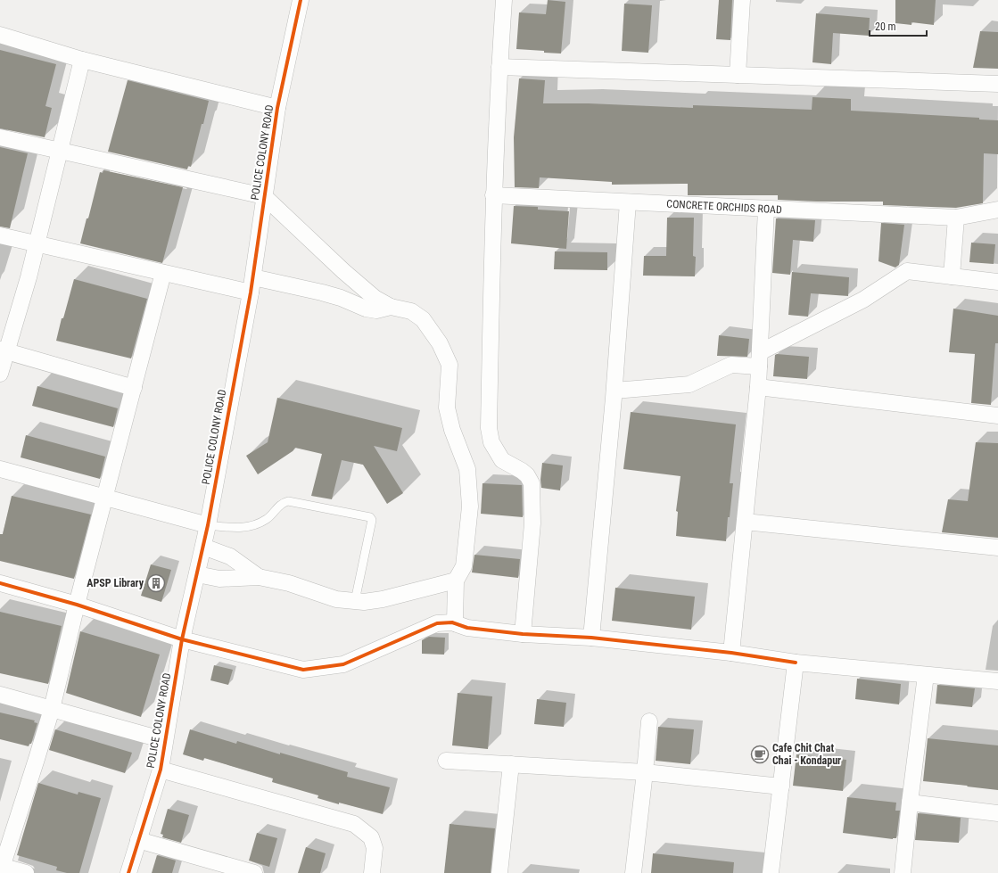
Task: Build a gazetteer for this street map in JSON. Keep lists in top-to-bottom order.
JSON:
{
  "streets": {
    "street": ["POLICE COLONY ROAD", "CONCRETE ORCHIDS ROAD"]
  },
  "places": {
    "building": ["APSP Library"],
    "cafe": ["Cafe Chit Chat Chai - Kondapur"]
  },
  "scale_bar": "20 m"
}
